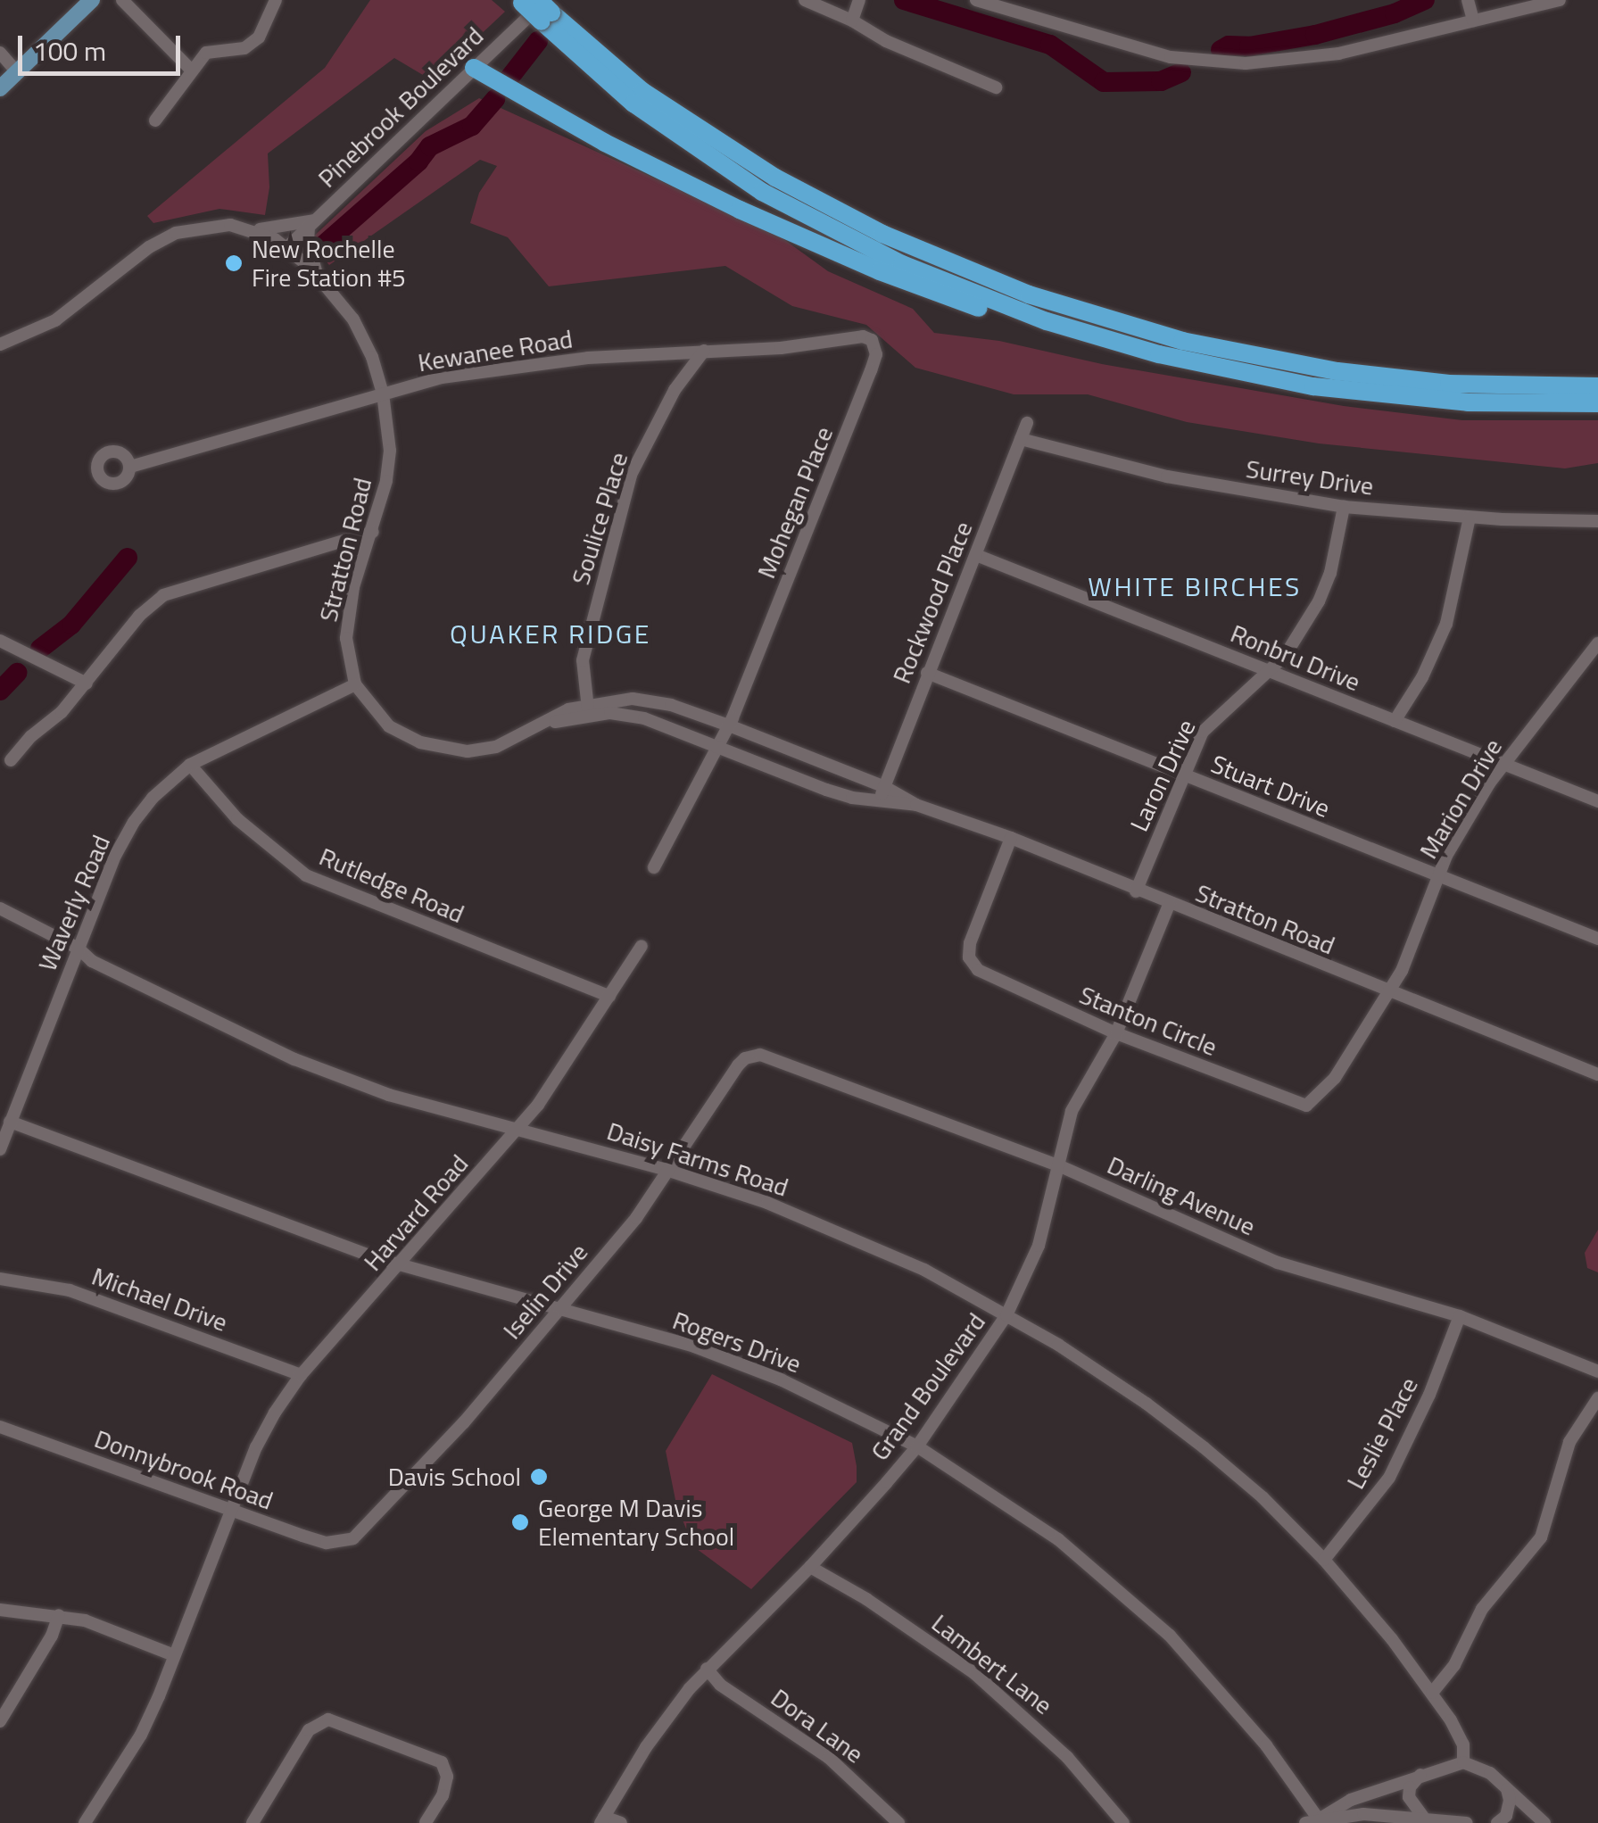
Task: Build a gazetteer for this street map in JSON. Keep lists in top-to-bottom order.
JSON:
{
  "streets": {
    "street": [
      "Pinebrook Boulevard",
      "Kewanee Road",
      "Surrey Drive",
      "Mohegan Place",
      "Soulice Place",
      "Stratton Road",
      "Rockwood Place",
      "Ronbru Drive",
      "Laron Drive",
      "Stuart Drive",
      "Marion Drive",
      "Rutledge Road",
      "Waverly Road",
      "Stanton Circle",
      "Daisy Farms Road",
      "Darling Avenue",
      "Harvard Road",
      "Iselin Drive",
      "Michael Drive",
      "Rogers Drive",
      "Grand Boulevard",
      "Leslie Place",
      "Donnybrook Road",
      "Lambert Lane",
      "Dora Lane"
    ]
  },
  "crossings": [
    ["Pinebrook Boulevard", "Stratton Road"],
    ["Kewanee Road", "Mohegan Place"],
    ["Kewanee Road", "Soulice Place"],
    ["Kewanee Road", "Stratton Road"],
    ["Surrey Drive", "Rockwood Place"],
    ["Surrey Drive", "Laron Drive"],
    ["Mohegan Place", "Stratton Road"],
    ["Soulice Place", "Stratton Road"],
    ["Stratton Road", "Rockwood Place"],
    ["Stratton Road", "Laron Drive"],
    ["Stratton Road", "Marion Drive"],
    ["Stratton Road", "Waverly Road"],
    ["Stratton Road", "Stanton Circle"],
    ["Stratton Road", "Grand Boulevard"],
    ["Rockwood Place", "Ronbru Drive"],
    ["Rockwood Place", "Stuart Drive"],
    ["Ronbru Drive", "Laron Drive"],
    ["Ronbru Drive", "Marion Drive"],
    ["Laron Drive", "Stuart Drive"],
    ["Stuart Drive", "Marion Drive"],
    ["Marion Drive", "Stanton Circle"],
    ["Rutledge Road", "Waverly Road"],
    ["Rutledge Road", "Harvard Road"],
    ["Waverly Road", "Daisy Farms Road"],
    ["Waverly Road", "Rogers Drive"],
    ["Stanton Circle", "Grand Boulevard"],
    ["Daisy Farms Road", "Harvard Road"],
    ["Daisy Farms Road", "Iselin Drive"],
    ["Daisy Farms Road", "Grand Boulevard"],
    ["Daisy Farms Road", "Leslie Place"],
    ["Darling Avenue", "Iselin Drive"],
    ["Darling Avenue", "Grand Boulevard"],
    ["Darling Avenue", "Leslie Place"],
    ["Harvard Road", "Michael Drive"],
    ["Harvard Road", "Rogers Drive"],
    ["Harvard Road", "Donnybrook Road"],
    ["Iselin Drive", "Rogers Drive"],
    ["Iselin Drive", "Donnybrook Road"],
    ["Rogers Drive", "Grand Boulevard"],
    ["Grand Boulevard", "Lambert Lane"],
    ["Grand Boulevard", "Dora Lane"]
  ],
  "districts": ["WHITE BIRCHES", "QUAKER RIDGE"],
  "places": ["New Rochelle Fire Station #5", "Davis School", "George M Davis Elementary School"],
  "scale_bar": "100 m"
}
